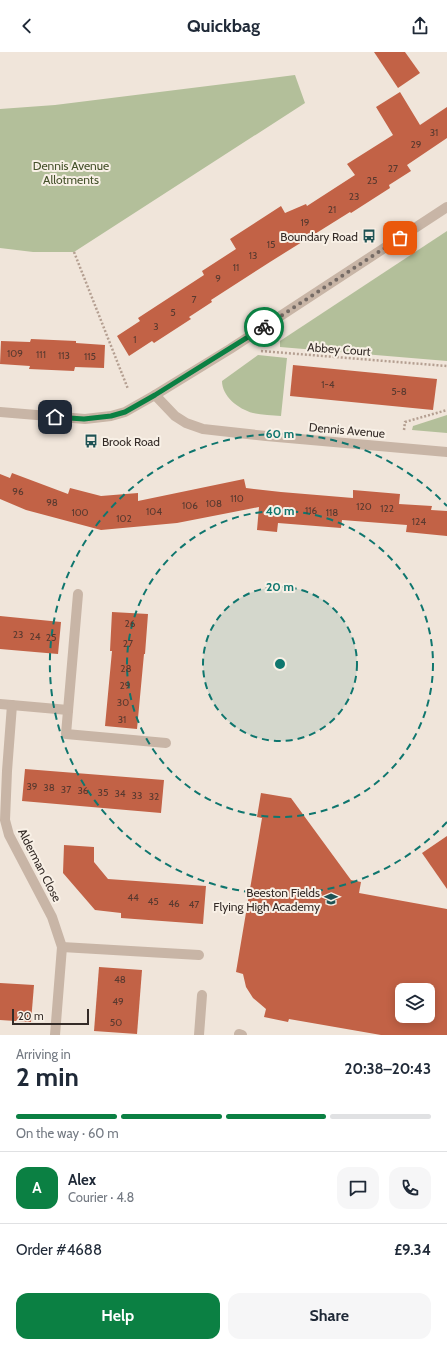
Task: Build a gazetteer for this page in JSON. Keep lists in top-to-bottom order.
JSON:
{
  "streets": {
    "street": ["Dennis Avenue", "Alderman Close"],
    "path": ["Abbey Court"]
  },
  "parks": ["Dennis Avenue Allotments"],
  "places": {
    "bus stop": ["Boundary Road", "Brook Road"],
    "school or university": ["Beeston Fields Flying High Academy"]
  },
  "house_numbers": [
    "31",
    "29",
    "27",
    "25",
    "23",
    "21",
    "19",
    "15",
    "13",
    "11",
    "9",
    "7",
    "5",
    "3",
    "1",
    "109",
    "111",
    "113",
    "115",
    "1-4",
    "5-8",
    "96",
    "110",
    "98",
    "108",
    "106",
    "120",
    "122",
    "116",
    "104",
    "100",
    "118",
    "102",
    "124",
    "26",
    "23",
    "24",
    "25",
    "27",
    "28",
    "29",
    "30",
    "31",
    "39",
    "38",
    "37",
    "36",
    "35",
    "34",
    "33",
    "32",
    "44",
    "45",
    "46",
    "47",
    "48",
    "49",
    "50"
  ],
  "scale_bar": "20 m",
  "page": {
    "header": "Quickbag",
    "scale": "20 m",
    "heading": ["2 min", "Arriving in", "20:38–20:43"],
    "panel": [
      "Alex",
      "Courier · 4.8",
      "Order #4688",
      "£9.34"
    ],
    "bar": "On the way · 60 m",
    "round": "A",
    "buttons": ["Help", "Share"]
  },
  "rings": ["60 m", "40 m", "20 m"]
}
